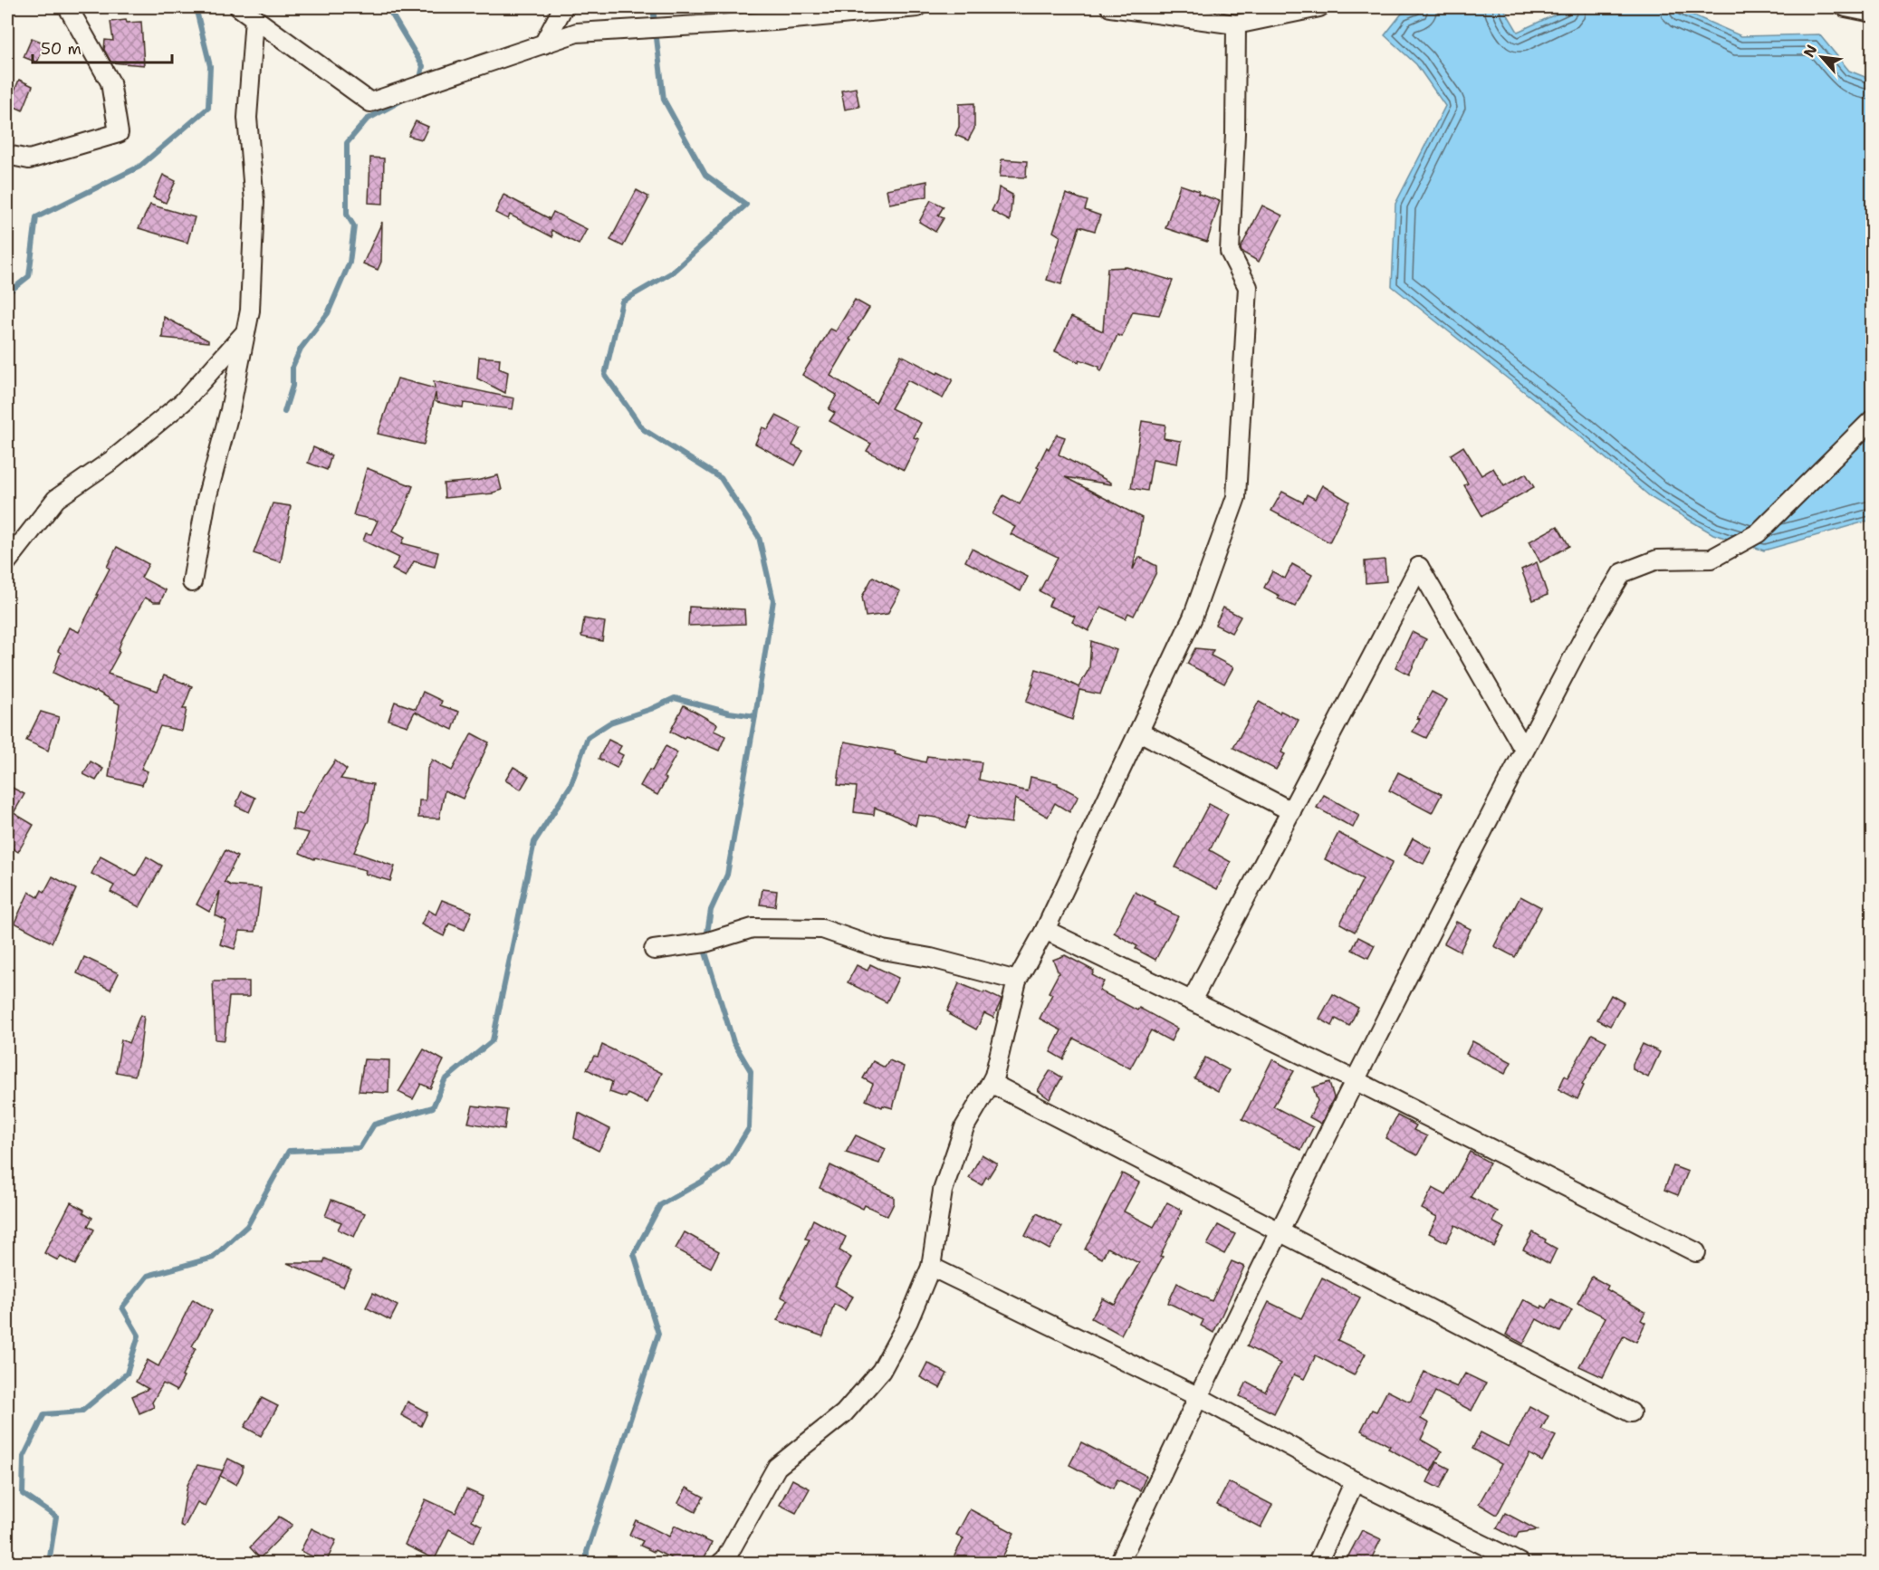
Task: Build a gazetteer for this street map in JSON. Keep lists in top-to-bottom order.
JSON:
{
  "scale_bar": "50 m",
  "north": "top left"
}
